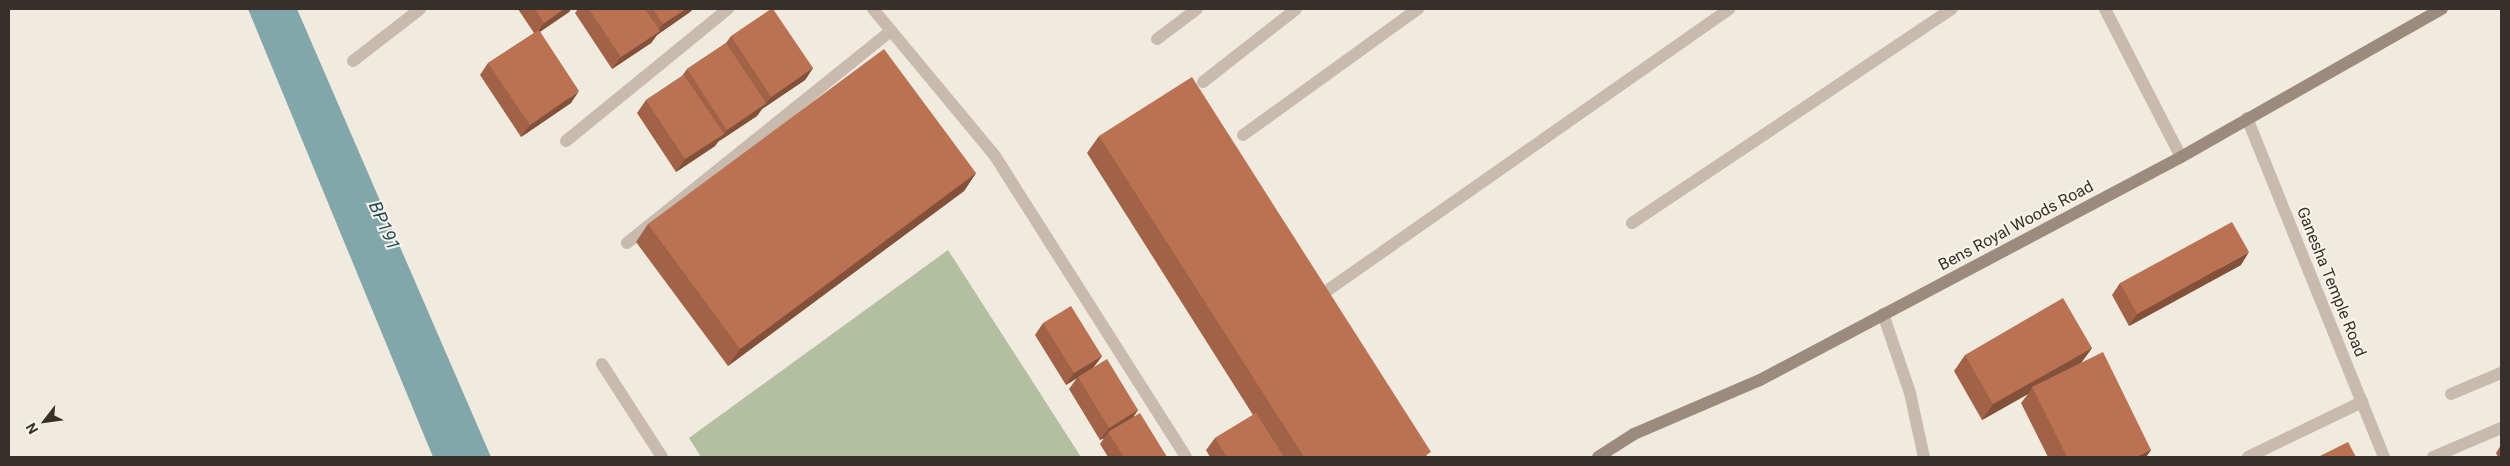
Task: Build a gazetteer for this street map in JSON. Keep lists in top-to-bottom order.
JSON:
{
  "streets": {
    "street": ["Bens Royal Woods Road", "Ganesha Temple Road"]
  },
  "crossings": [
    ["Bens Royal Woods Road", "Ganesha Temple Road"]
  ],
  "water": ["BP191"],
  "north": "bottom left"
}
